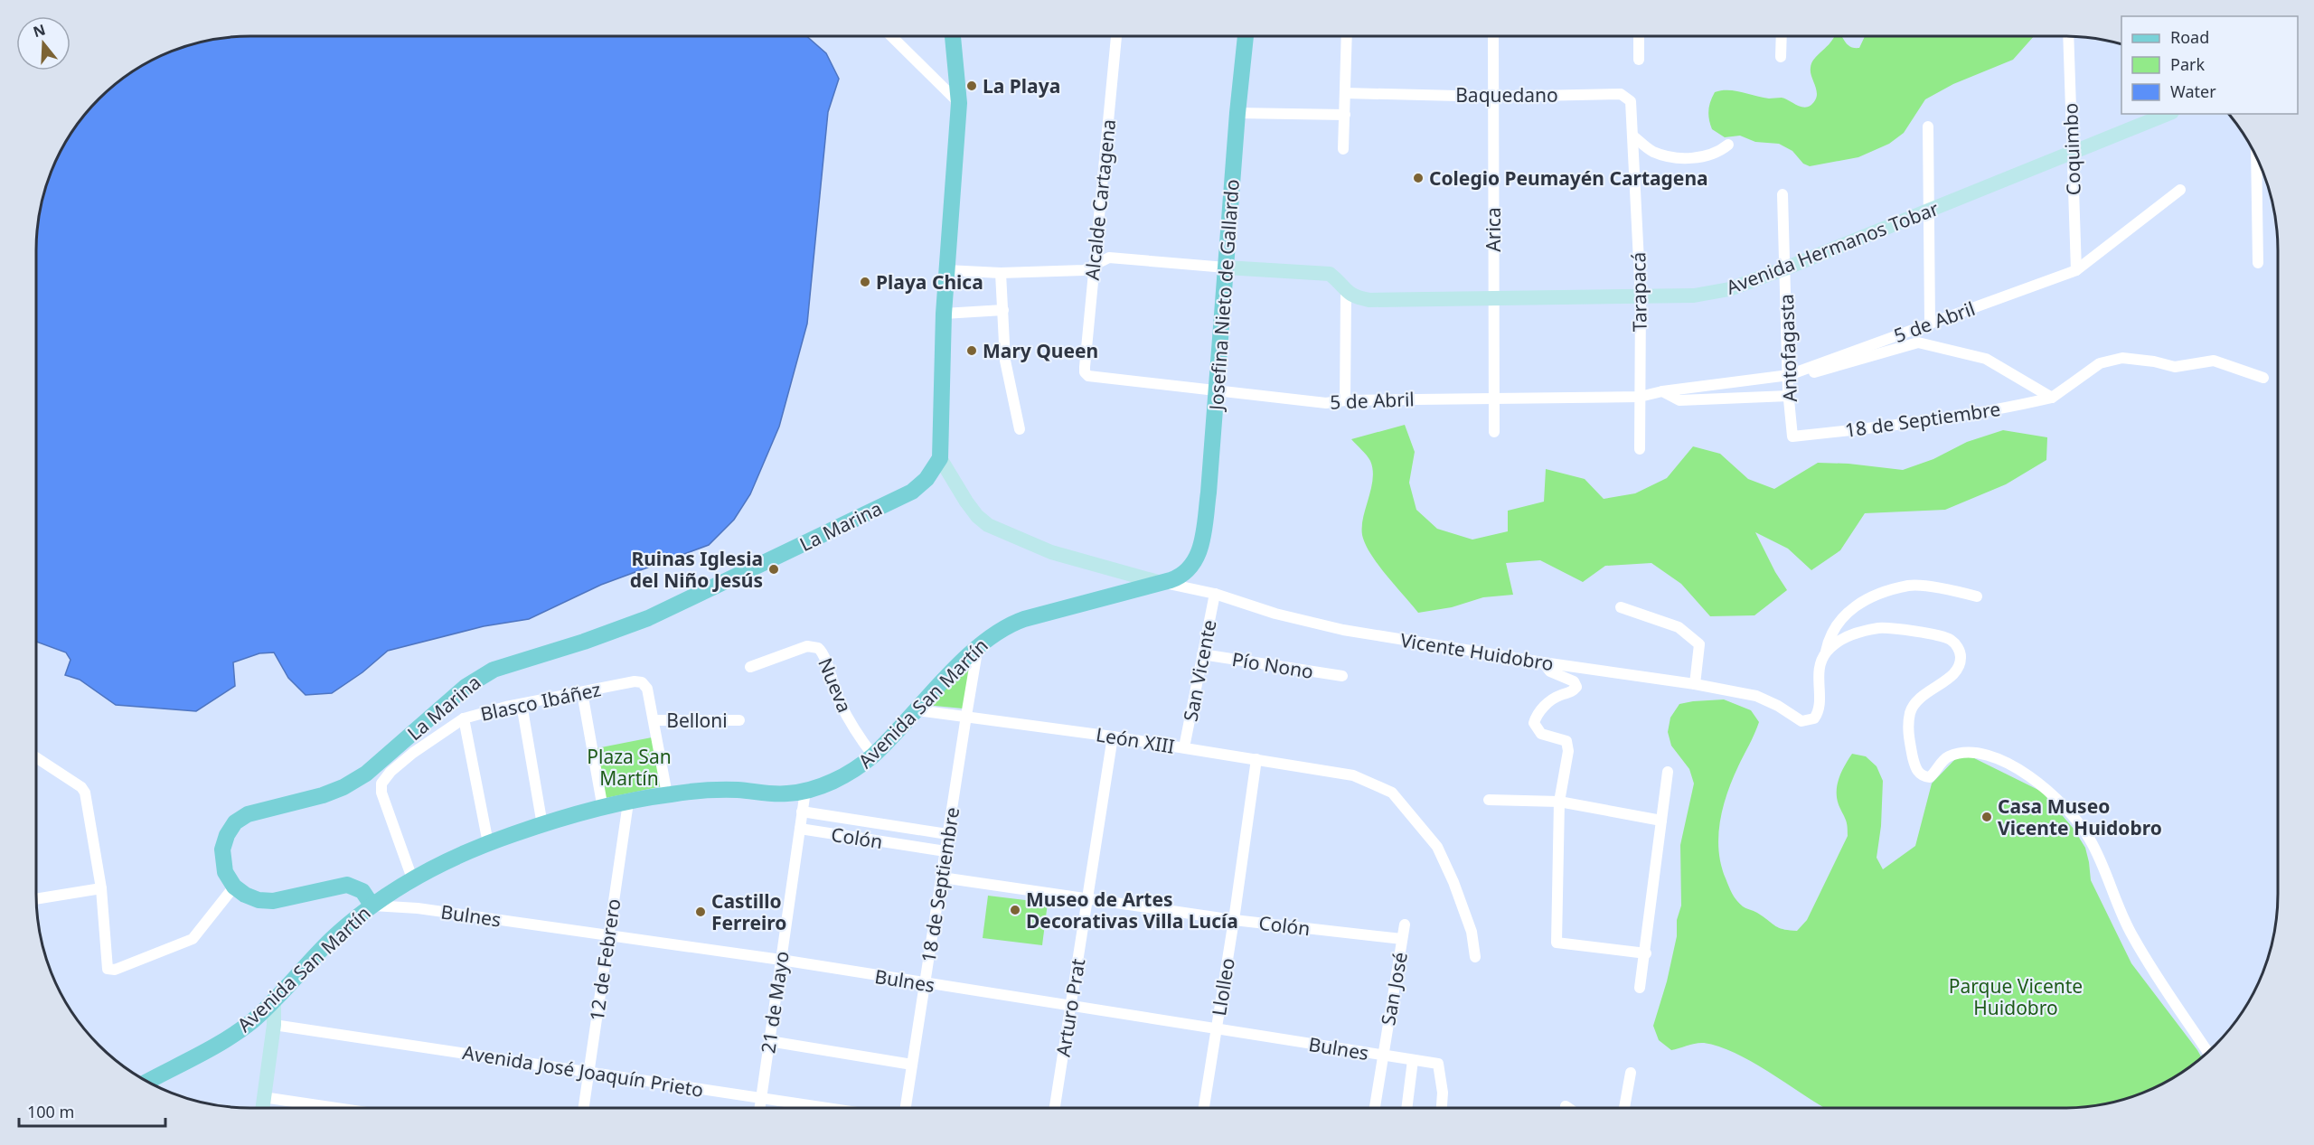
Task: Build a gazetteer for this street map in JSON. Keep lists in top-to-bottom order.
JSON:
{
  "streets": {
    "main road": ["Josefina Nieto de Gallardo", "La Marina", "Avenida San Martín"],
    "street": [
      "Baquedano",
      "Coquimbo",
      "Alcalde Cartagena",
      "Arica",
      "Avenida Hermanos Tobar",
      "Tarapacá",
      "5 de Abril",
      "Antofagasta",
      "18 de Septiembre",
      "Vicente Huidobro",
      "Pío Nono",
      "San Vicente",
      "Nueva",
      "Blasco Ibáñez",
      "Belloni",
      "León XIII",
      "Colón",
      "Bulnes",
      "12 de Febrero",
      "Llolleo",
      "San José",
      "21 de Mayo",
      "Arturo Prat",
      "Avenida José Joaquín Prieto"
    ]
  },
  "crossings": [
    ["Baquedano", "Arica"],
    ["Baquedano", "Tarapacá"],
    ["Coquimbo", "Avenida Hermanos Tobar"],
    ["Coquimbo", "5 de Abril"],
    ["Alcalde Cartagena", "5 de Abril"],
    ["Arica", "Avenida Hermanos Tobar"],
    ["Arica", "5 de Abril"],
    ["Avenida Hermanos Tobar", "Tarapacá"],
    ["Avenida Hermanos Tobar", "Antofagasta"],
    ["Tarapacá", "5 de Abril"],
    ["Josefina Nieto de Gallardo", "5 de Abril"],
    ["Josefina Nieto de Gallardo", "Avenida San Martín"],
    ["5 de Abril", "Antofagasta"],
    ["Antofagasta", "18 de Septiembre"],
    ["18 de Septiembre", "Avenida San Martín"],
    ["18 de Septiembre", "León XIII"],
    ["18 de Septiembre", "Colón"],
    ["18 de Septiembre", "Bulnes"],
    ["La Marina", "Vicente Huidobro"],
    ["Vicente Huidobro", "San Vicente"],
    ["Vicente Huidobro", "Avenida San Martín"],
    ["Pío Nono", "San Vicente"],
    ["San Vicente", "León XIII"],
    ["Nueva", "Avenida San Martín"],
    ["Blasco Ibáñez", "Avenida San Martín"],
    ["Blasco Ibáñez", "Belloni"],
    ["Avenida San Martín", "León XIII"],
    ["Avenida San Martín", "Bulnes"],
    ["Avenida San Martín", "12 de Febrero"],
    ["Avenida San Martín", "21 de Mayo"],
    ["León XIII", "Llolleo"],
    ["León XIII", "Arturo Prat"],
    ["Colón", "Llolleo"],
    ["Colón", "San José"],
    ["Colón", "21 de Mayo"],
    ["Colón", "Arturo Prat"],
    ["Bulnes", "12 de Febrero"],
    ["Bulnes", "Llolleo"],
    ["Bulnes", "San José"],
    ["Bulnes", "21 de Mayo"],
    ["Bulnes", "Arturo Prat"],
    ["12 de Febrero", "Avenida José Joaquín Prieto"],
    ["21 de Mayo", "Avenida José Joaquín Prieto"]
  ],
  "parks": ["Plaza San Martín", "Parque Vicente Huidobro"],
  "places": [
    "La Playa",
    "Colegio Peumayén Cartagena",
    "Playa Chica",
    "Mary Queen",
    "Ruinas Iglesia del Niño Jesús",
    "Casa Museo Vicente Huidobro",
    "Museo de Artes Decorativas Villa Lucía",
    "Castillo Ferreiro"
  ],
  "legend": ["Road", "Park", "Water"],
  "scale_bar": "100 m",
  "north": "top"
}
